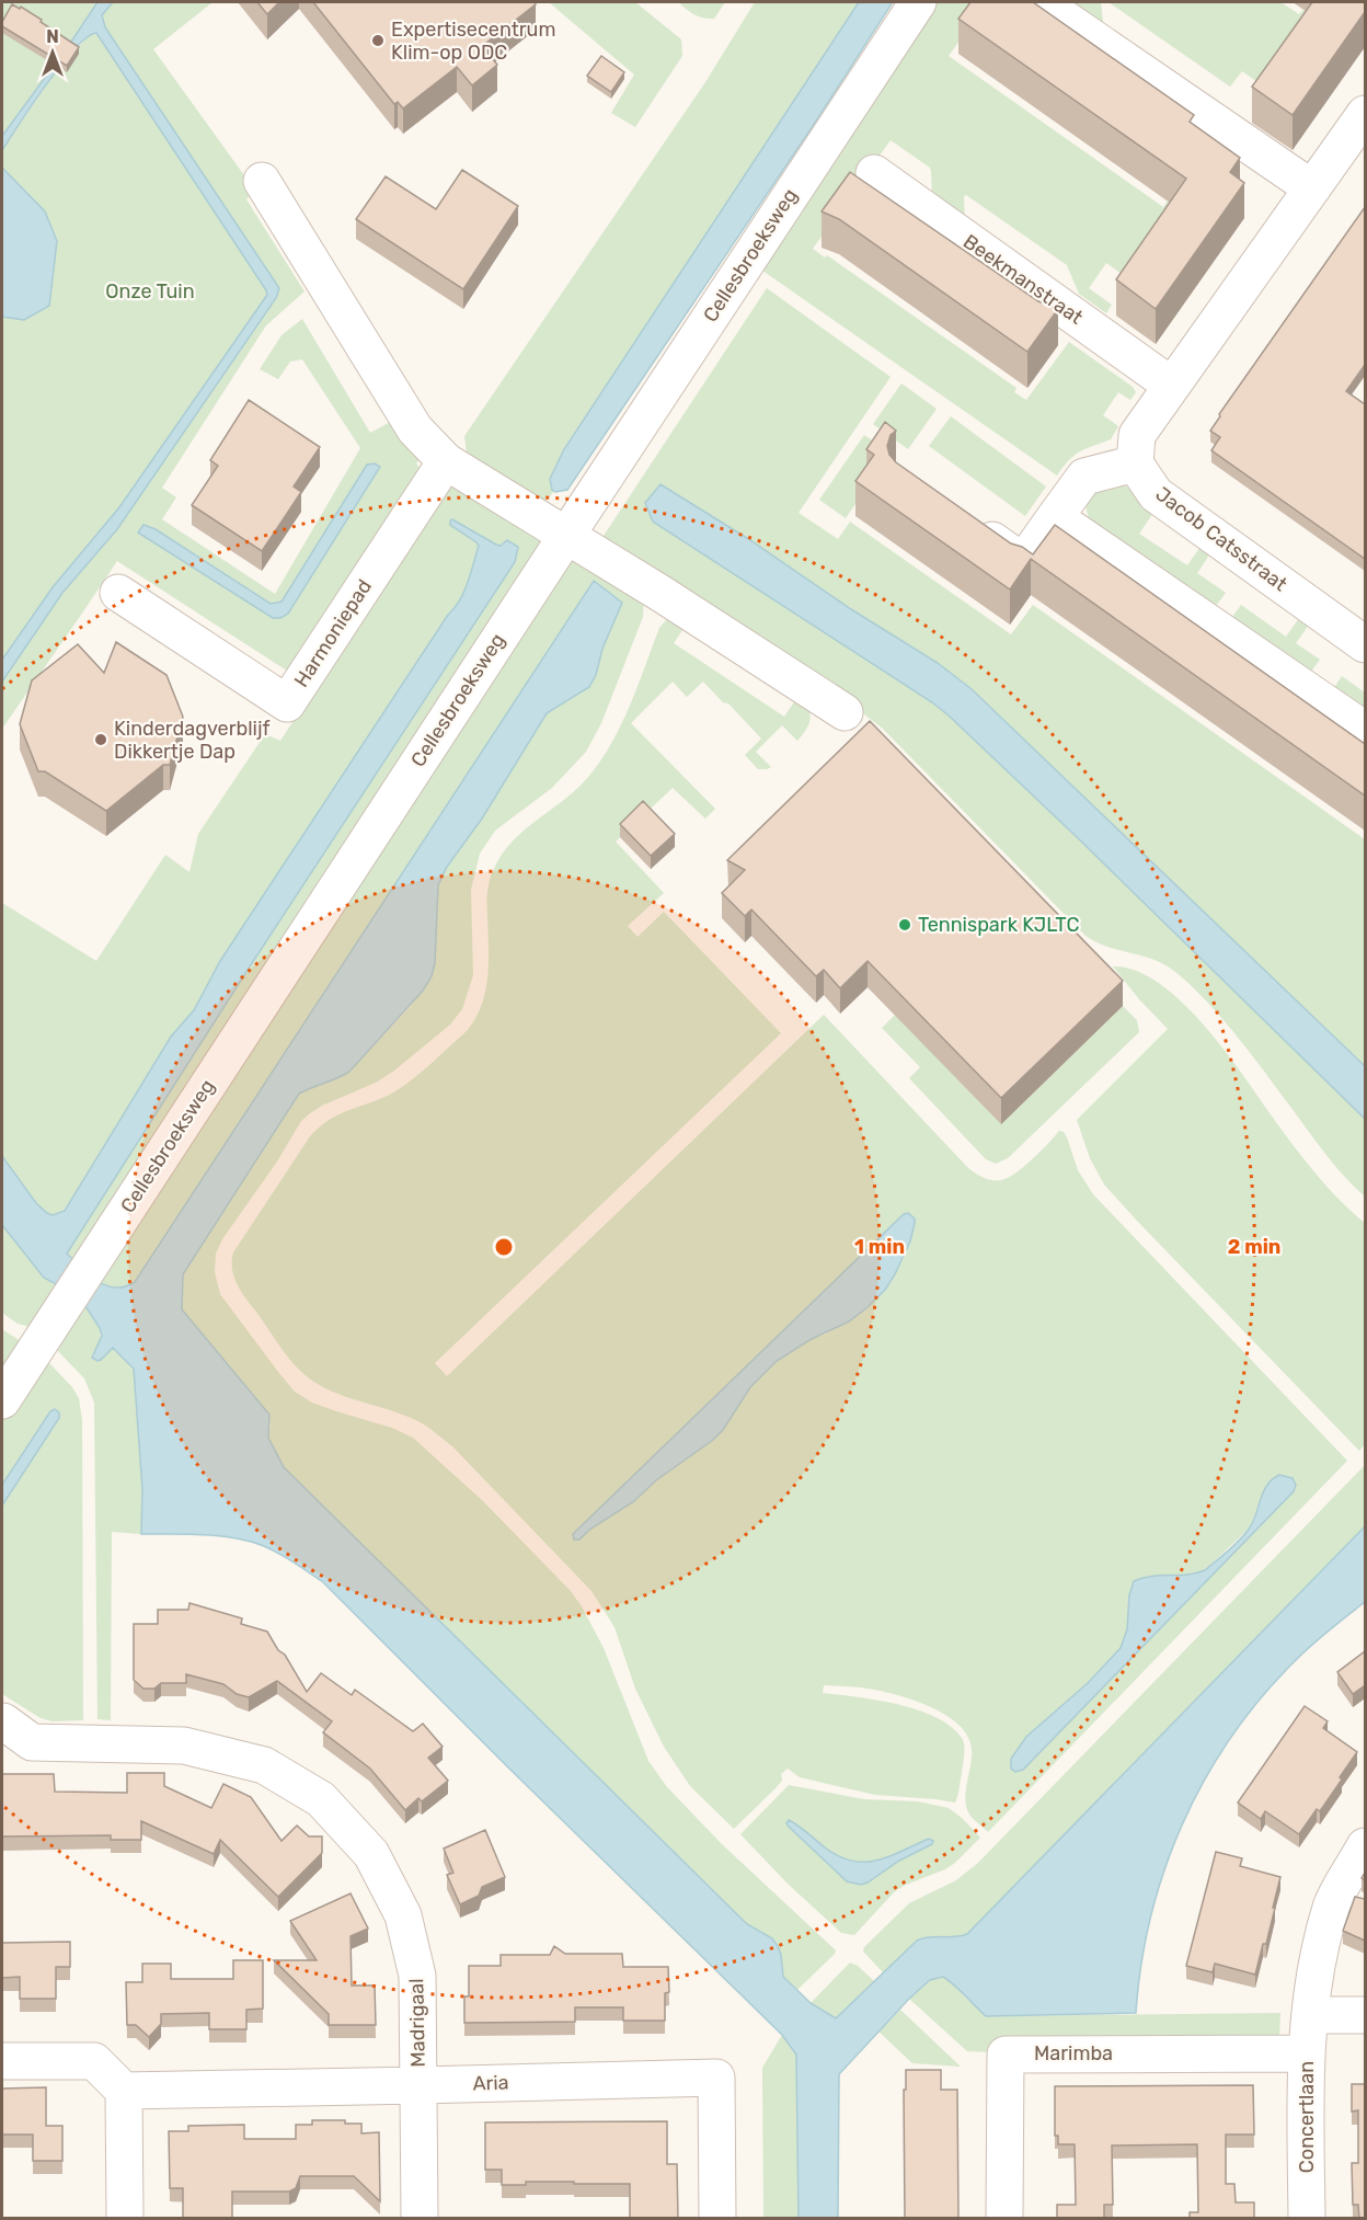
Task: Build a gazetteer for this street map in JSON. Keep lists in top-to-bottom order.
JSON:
{
  "streets": {
    "street": [
      "Cellesbroeksweg",
      "Beekmanstraat",
      "Jacob Catsstraat",
      "Harmoniepad",
      "Madrigaal",
      "Marimba",
      "Aria",
      "Concertlaan"
    ]
  },
  "crossings": [
    ["Madrigaal", "Aria"],
    ["Marimba", "Concertlaan"]
  ],
  "parks": ["Onze Tuin"],
  "places": ["Expertisecentrum Klim-op ODC", "Kinderdagverblijf Dikkertje Dap", "Tennispark KJLTC"],
  "north": "top",
  "rings": ["1 min", "2 min"]
}
